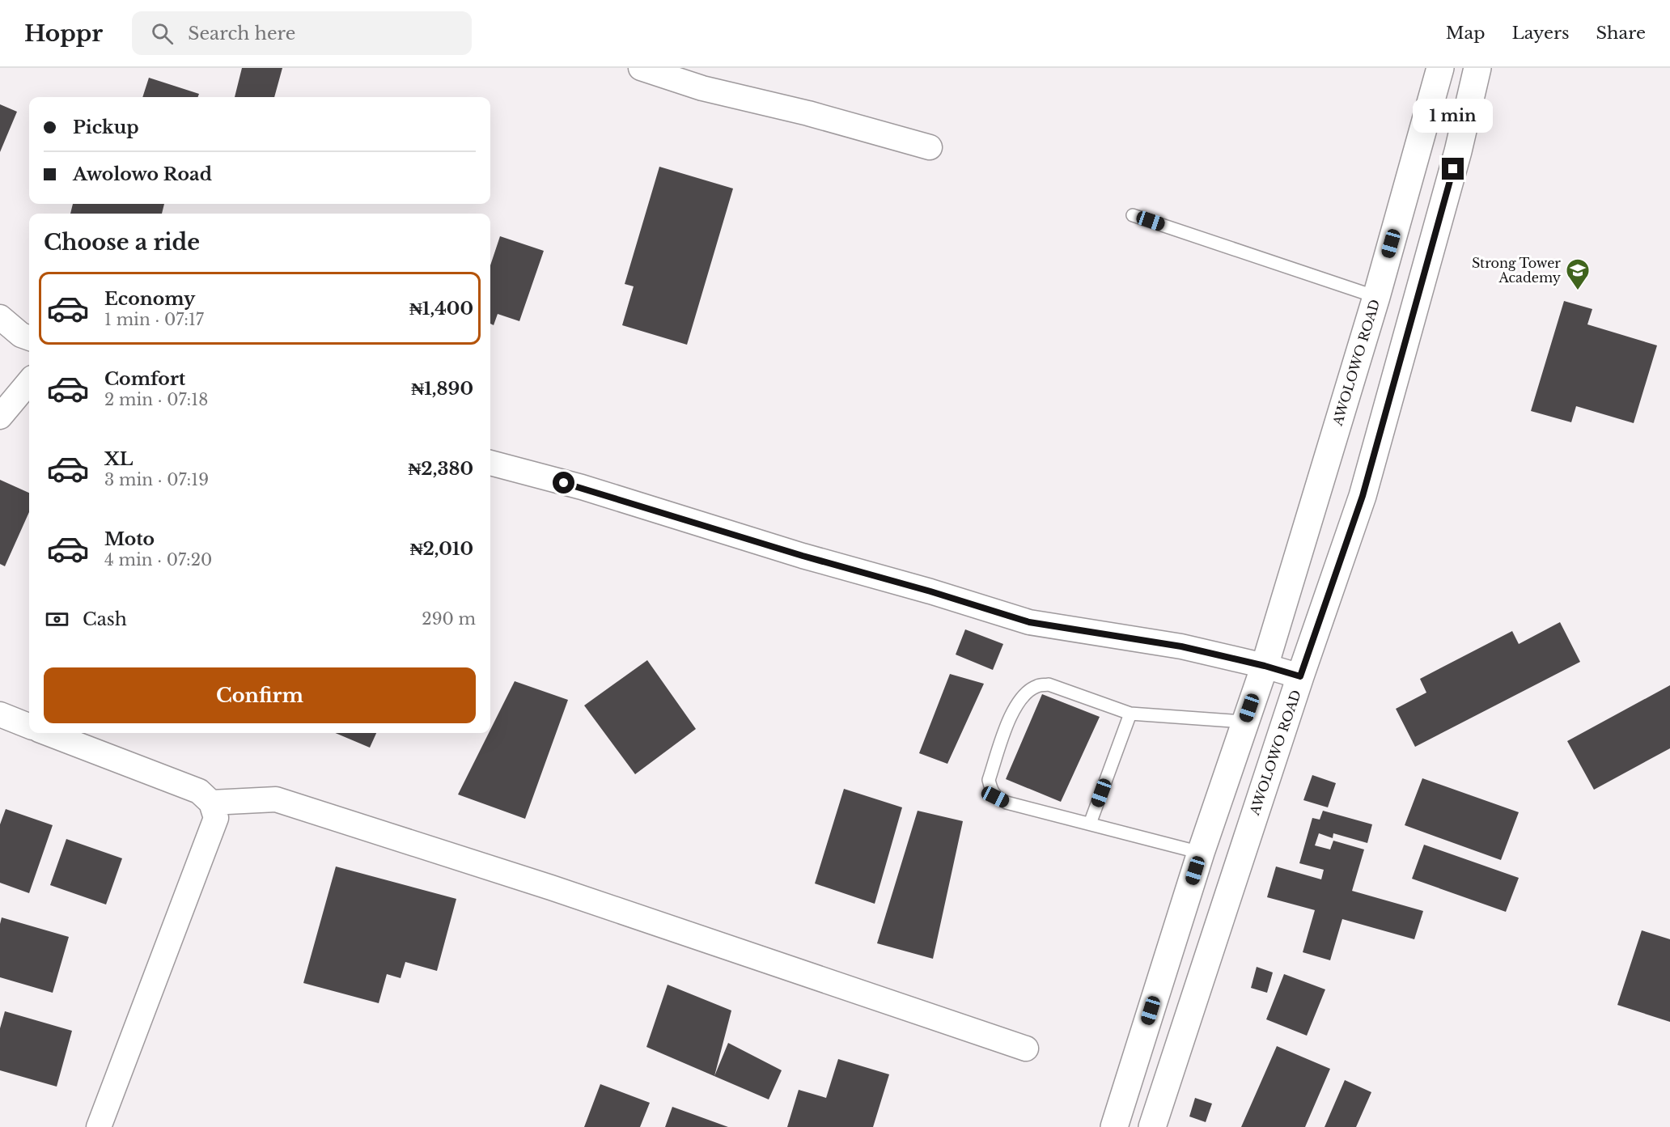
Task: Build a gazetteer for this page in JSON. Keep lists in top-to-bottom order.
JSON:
{
  "streets": {
    "main road": ["AWOLOWO ROAD"]
  },
  "places": {
    "school or university": ["Strong Tower Academy"]
  },
  "page": {
    "header": "Hoppr",
    "search": "Search here",
    "nav": ["Map", "Layers", "Share"],
    "banner": ["Pickup", "Awolowo Road"],
    "bubble": "1 min",
    "heading": "Choose a ride",
    "list": [
      {
        "name": "Economy",
        "note": "1 min · 07:17",
        "value": "₦1,400"
      },
      {
        "name": "Comfort",
        "note": "2 min · 07:18",
        "value": "₦1,890"
      },
      {
        "name": "XL",
        "note": "3 min · 07:19",
        "value": "₦2,380"
      },
      {
        "name": "Moto",
        "note": "4 min · 07:20",
        "value": "₦2,010"
      }
    ],
    "pay": ["Cash", "290 m"],
    "buttons": "Confirm"
  }
}
